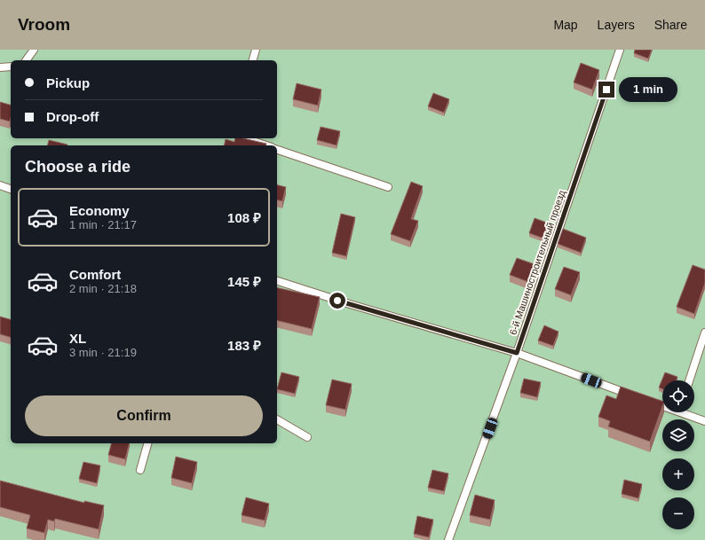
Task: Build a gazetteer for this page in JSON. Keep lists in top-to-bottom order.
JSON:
{
  "streets": {
    "lane": ["6-й Машиностроительный проезд"]
  },
  "page": {
    "header": "Vroom",
    "nav": ["Map", "Layers", "Share"],
    "banner": ["Pickup", "Drop-off"],
    "bubble": "1 min",
    "heading": "Choose a ride",
    "list": [
      {
        "name": "Economy",
        "note": "1 min · 21:17",
        "value": "108 ₽"
      },
      {
        "name": "Comfort",
        "note": "2 min · 21:18",
        "value": "145 ₽"
      },
      {
        "name": "XL",
        "note": "3 min · 21:19",
        "value": "183 ₽"
      }
    ],
    "map_buttons": ["+", "−"],
    "buttons": "Confirm"
  }
}
